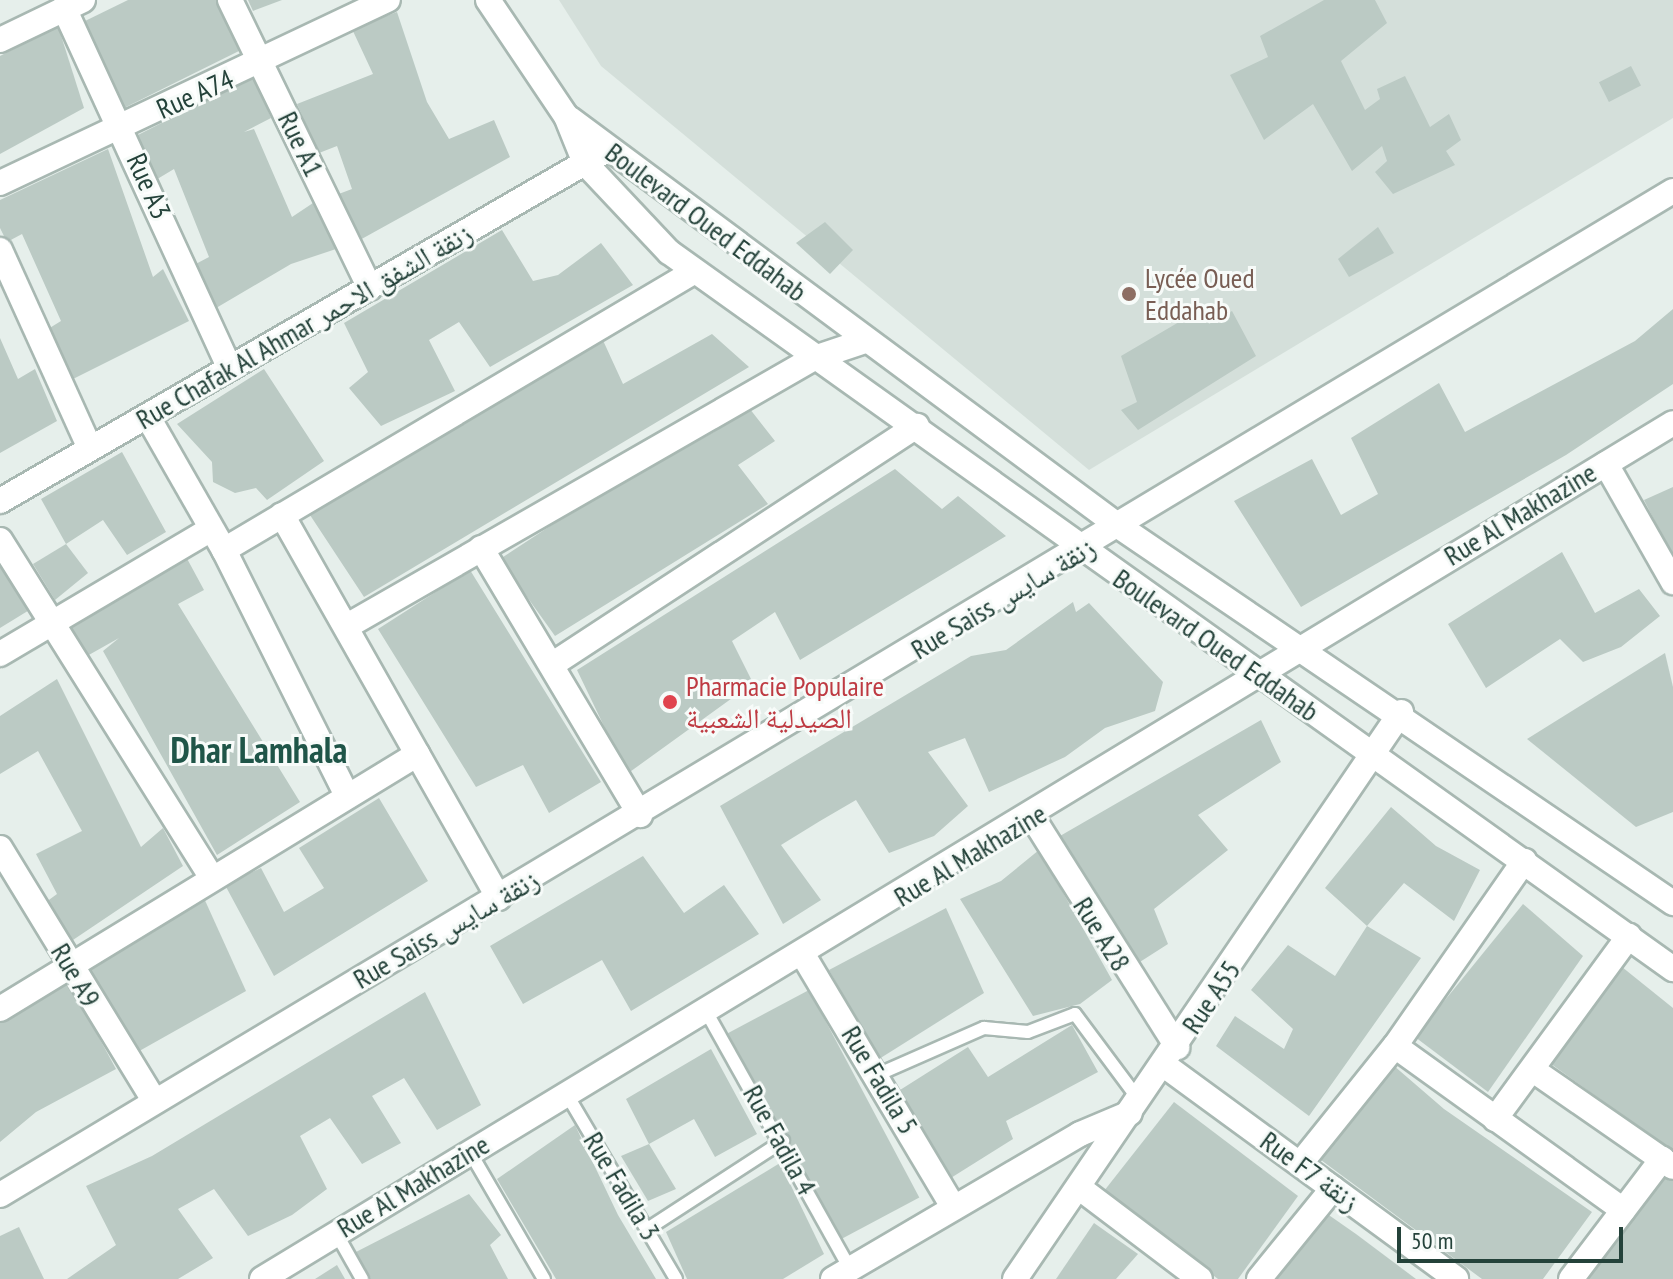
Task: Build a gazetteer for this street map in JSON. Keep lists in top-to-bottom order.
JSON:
{
  "streets": {
    "street": [
      "Rue A74",
      "Rue A1",
      "Rue A3",
      "Boulevard Oued Eddahab",
      "Rue Chafak Al Ahmar زنقة الشفق الاحمر",
      "Rue Al Makhazine",
      "Rue Saiss زنقة سايس",
      "Rue A28",
      "Rue A9",
      "Rue A55",
      "Rue Fadila 5",
      "Rue F7 زنقة"
    ],
    "lane": ["Rue Fadila 4", "Rue Fadila 3"]
  },
  "crossings": [
    ["Rue A74", "Rue A1"],
    ["Rue A74", "Rue A3"],
    ["Rue A1", "Rue Chafak Al Ahmar زنقة الشفق الاحمر"],
    ["Rue A3", "Rue Chafak Al Ahmar زنقة الشفق الاحمر"],
    ["Boulevard Oued Eddahab", "Rue Chafak Al Ahmar زنقة الشفق الاحمر"],
    ["Boulevard Oued Eddahab", "Rue Al Makhazine"],
    ["Boulevard Oued Eddahab", "Rue Saiss زنقة سايس"],
    ["Boulevard Oued Eddahab", "Rue A55"],
    ["Rue Al Makhazine", "Rue A28"],
    ["Rue Al Makhazine", "Rue Fadila 5"],
    ["Rue Al Makhazine", "Rue Fadila 4"],
    ["Rue Al Makhazine", "Rue Fadila 3"],
    ["Rue Saiss زنقة سايس", "Rue A9"],
    ["Rue A28", "Rue A55"],
    ["Rue A28", "Rue F7 زنقة"],
    ["Rue A55", "Rue F7 زنقة"]
  ],
  "districts": ["Dhar Lamhala"],
  "places": ["Lycée Oued Eddahab", "Pharmacie Populaire الصيدلية الشعبية"],
  "scale_bar": "50 m"
}
